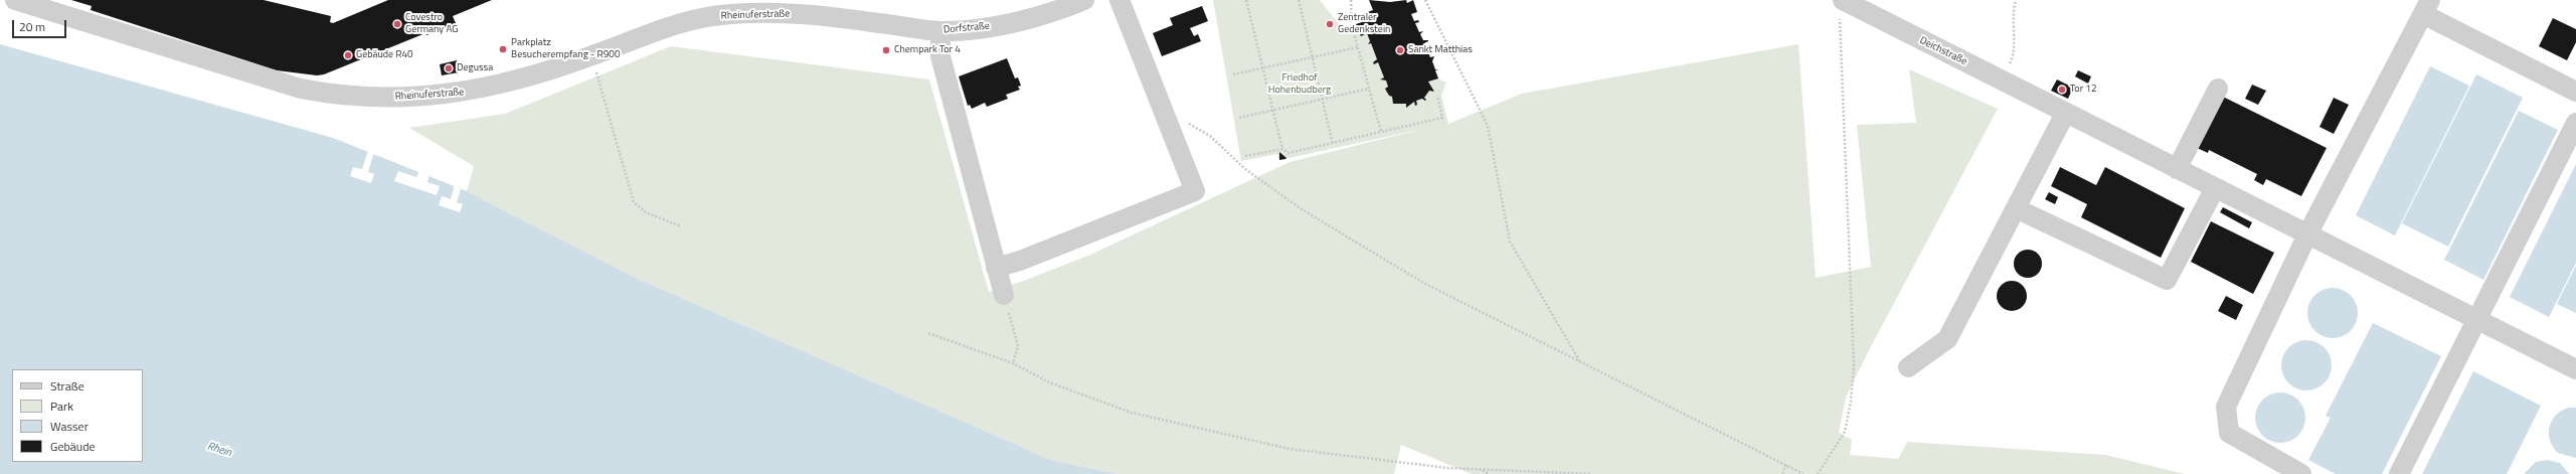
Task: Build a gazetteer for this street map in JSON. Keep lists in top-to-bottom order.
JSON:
{
  "streets": {
    "street": ["Rheinuferstraße", "Dorfstraße", "Deichstraße"]
  },
  "crossings": [
    ["Rheinuferstraße", "Dorfstraße"]
  ],
  "water": ["Rhein"],
  "parks": ["Friedhof Hohenbudberg"],
  "places": [
    "Covestro Germany AG",
    "Zentraler Gedenkstein",
    "Parkplatz Besucherempfang - R900",
    "Chempark Tor 4",
    "Sankt Matthias",
    "Gebäude R40",
    "Degussa",
    "Tor 12"
  ],
  "legend": [
    "Straße",
    "Park",
    "Wasser",
    "Gebäude"
  ],
  "scale_bar": "20 m"
}
